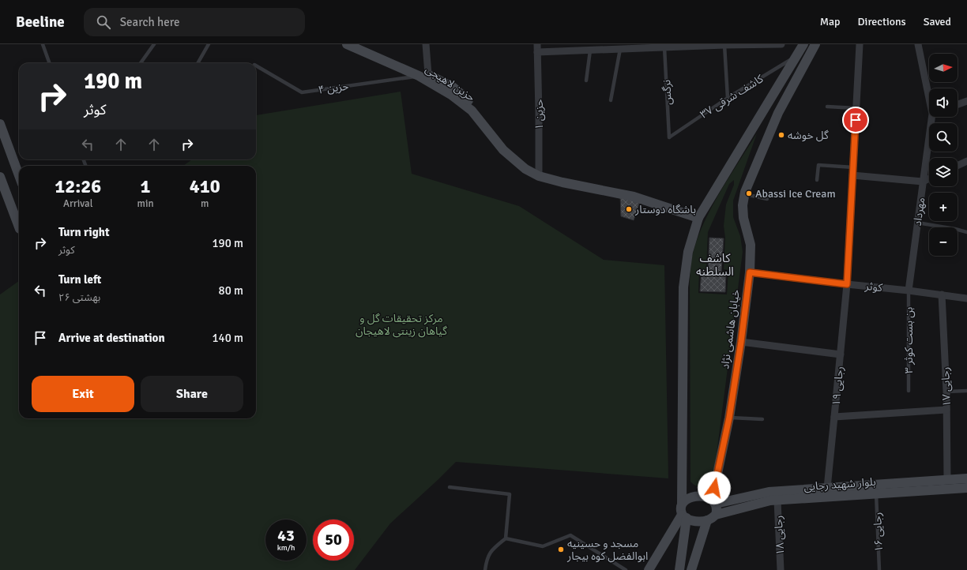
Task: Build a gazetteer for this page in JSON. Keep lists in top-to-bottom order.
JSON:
{
  "streets": {
    "main road": ["حزین لاهیجی", "خیابان هاشمی نژاد", "بلوار شهید رجایی"],
    "street": [
      "حزین ۱",
      "مهرداد",
      "کوثر",
      "رجایی ۱۹",
      "رجایی ۱۷",
      "رجایی ۱۸"
    ],
    "lane": [
      "حزین ۴",
      "نرگس",
      "کاشف شرقی ۳۷",
      "بن بست کوثر ۳",
      "رجایی ۱۶"
    ]
  },
  "crossings": [
    ["حزین لاهیجی", "حزین ۴"],
    ["حزین لاهیجی", "حزین ۱"],
    ["نرگس", "کاشف شرقی ۳۷"],
    ["مهرداد", "کوثر"],
    ["مهرداد", "بن بست کوثر ۳"],
    ["کوثر", "خیابان هاشمی نژاد"],
    ["کوثر", "بن بست کوثر ۳"],
    ["کوثر", "رجایی ۱۹"],
    ["کوثر", "رجایی ۱۷"],
    ["خیابان هاشمی نژاد", "بلوار شهید رجایی"],
    ["رجایی ۱۹", "بلوار شهید رجایی"],
    ["رجایی ۱۷", "بلوار شهید رجایی"],
    ["بلوار شهید رجایی", "رجایی ۱۶"],
    ["بلوار شهید رجایی", "رجایی ۱۸"]
  ],
  "districts": ["کاشف السلطنه"],
  "parks": ["مرکز تحقیقات گل و گیاهان زینتی لاهیجان"],
  "places": [
    "گل خوشه",
    "Abassi Ice Cream",
    "باشگاه دوستار",
    "مسجد و حسینیه ابوالفضل کوه بیجار"
  ],
  "north": "right",
  "page": {
    "header": "Beeline",
    "search": "Search here",
    "nav": ["Map", "Directions", "Saved"],
    "map_buttons": ["+", "−"],
    "turn": ["190 m", "کوثر"],
    "eta": [
      "12:26",
      "Arrival",
      "1",
      "min",
      "410",
      "m"
    ],
    "list": [
      {
        "name": "Turn right",
        "note": "کوثر",
        "value": "190 m"
      },
      {
        "name": "Turn left",
        "note": "بهشتی ۲۶",
        "value": "80 m"
      },
      {
        "name": "Arrive at destination",
        "value": "140 m"
      }
    ],
    "buttons": ["Exit", "Share"],
    "speed": "43 km/h",
    "limit": "50"
  }
}
